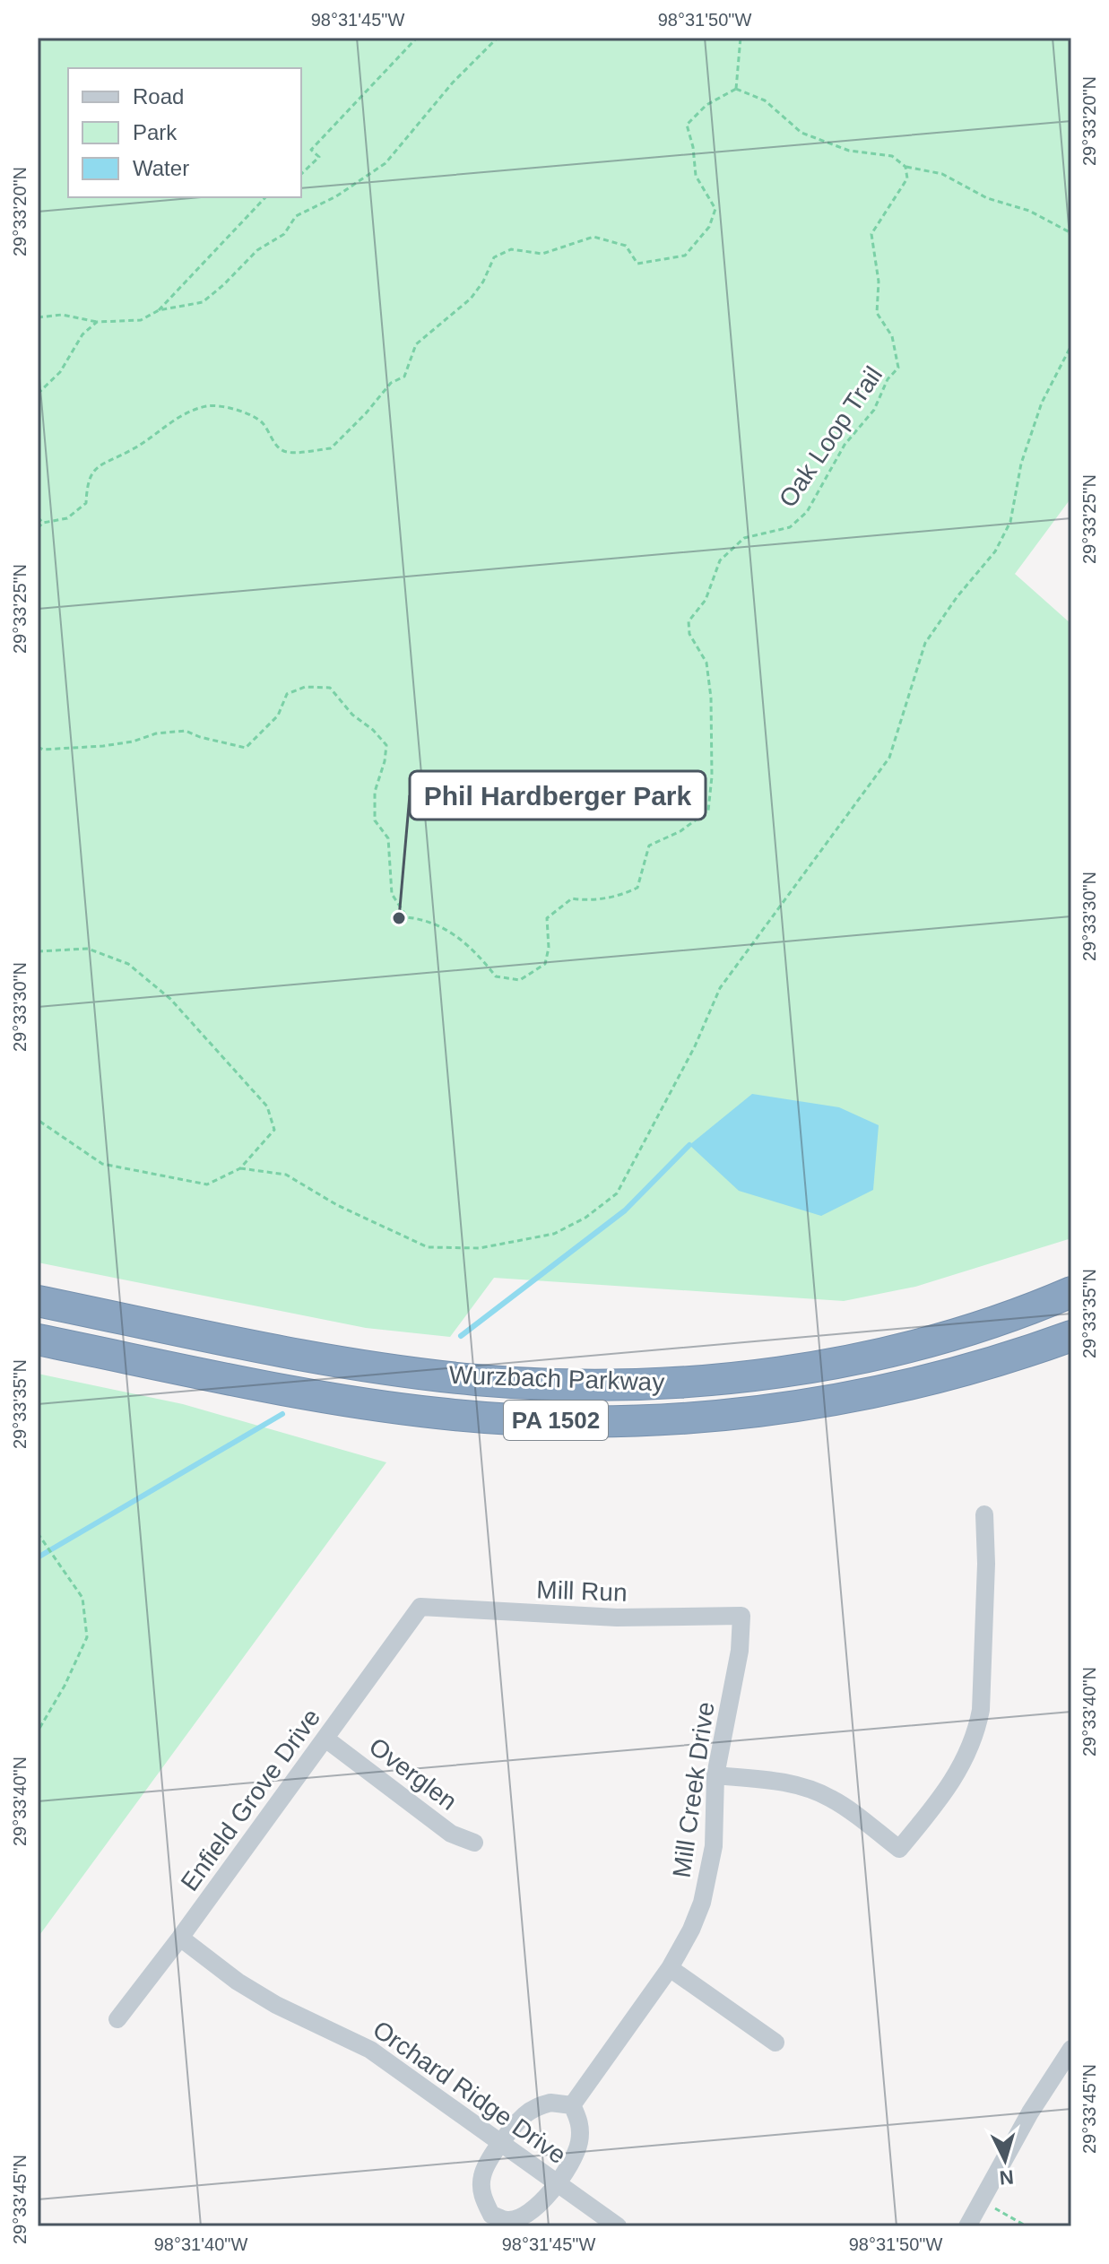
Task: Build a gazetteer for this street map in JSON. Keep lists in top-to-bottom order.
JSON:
{
  "streets": {
    "highway": ["Wurzbach Parkway", "PA 1502"],
    "street": [
      "Mill Run",
      "Overglen",
      "Mill Creek Drive",
      "Enfield Grove Drive",
      "Orchard Ridge Drive"
    ],
    "path": ["Oak Loop Trail"]
  },
  "crossings": [
    ["Mill Run", "Mill Creek Drive"],
    ["Mill Run", "Enfield Grove Drive"],
    ["Overglen", "Enfield Grove Drive"],
    ["Enfield Grove Drive", "Orchard Ridge Drive"]
  ],
  "places": ["Phil Hardberger Park"],
  "legend": ["Road", "Park", "Water"],
  "north": "bottom",
  "coordinates": [
    "98°31'45\"W",
    "98°31'50\"W",
    "29°33'20\"N",
    "29°33'25\"N",
    "29°33'30\"N",
    "29°33'35\"N",
    "29°33'40\"N",
    "29°33'45\"N",
    "98°31'40\"W"
  ]
}
